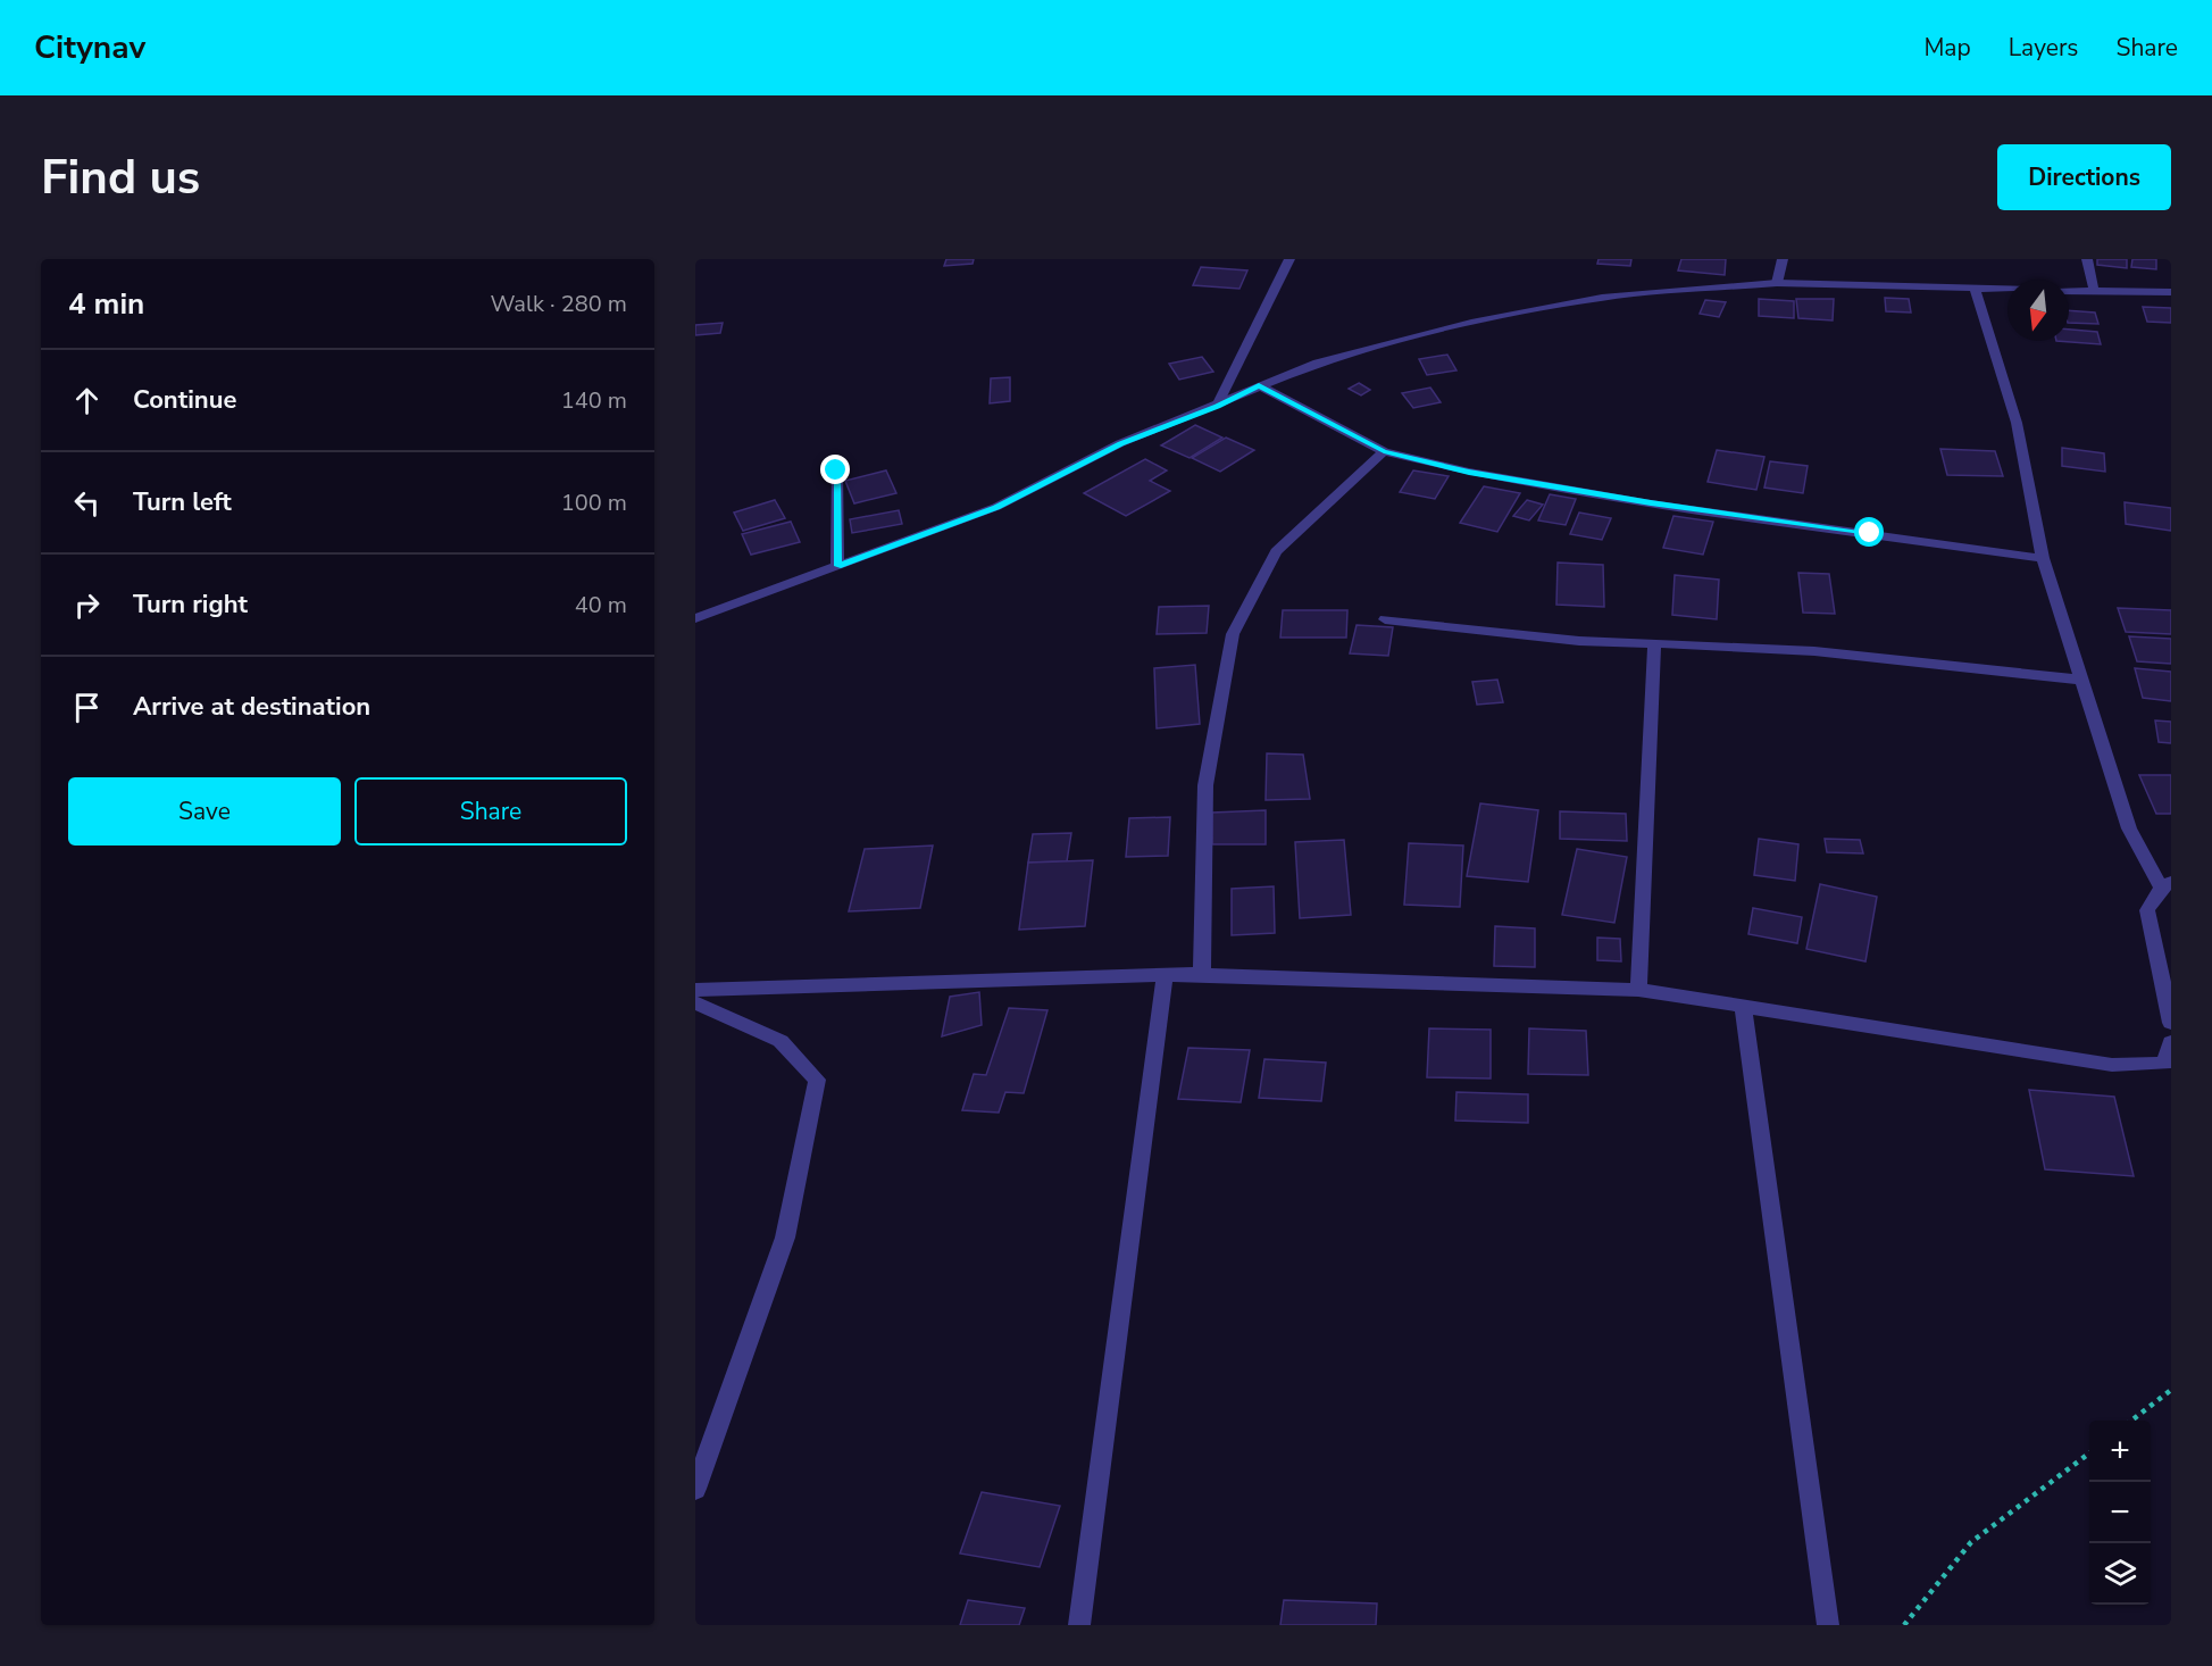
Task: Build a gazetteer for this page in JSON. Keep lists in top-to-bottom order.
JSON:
{
  "north": "bottom",
  "page": {
    "header": "Citynav",
    "nav": ["Map", "Layers", "Share"],
    "buttons": [
      "Directions",
      ["Save", "Share"]
    ],
    "title": "Find us",
    "heading": ["4 min", "Walk · 280 m"],
    "list": [
      ["Continue", "140 m"],
      ["Turn left", "100 m"],
      ["Turn right", "40 m"],
      "Arrive at destination"
    ],
    "map_buttons": ["+", "−"]
  }
}
